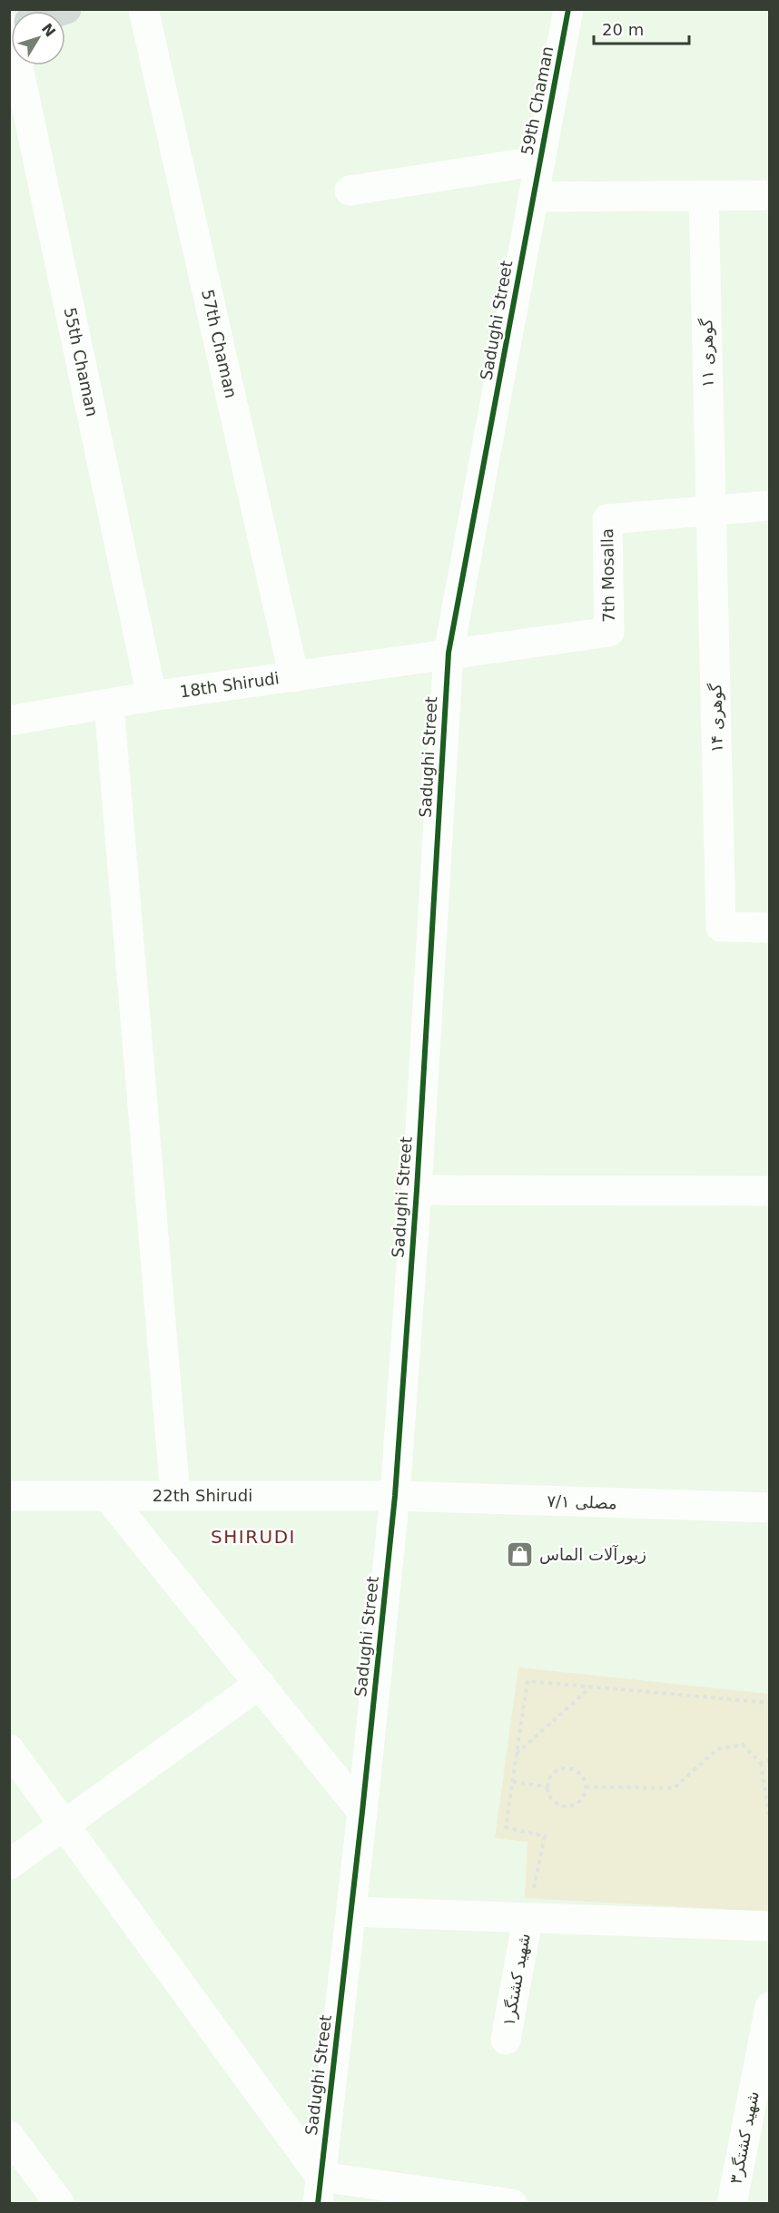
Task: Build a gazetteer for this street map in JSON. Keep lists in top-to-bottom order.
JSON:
{
  "streets": {
    "street": [
      "59th Chaman",
      "Sadughi Street",
      "57th Chaman",
      "گوهری ۱۱",
      "55th Chaman",
      "7th Mosalla",
      "18th Shirudi",
      "گوهری ۱۴",
      "22th Shirudi",
      "مصلی ۷/۱",
      "شهید کشتگر۱",
      "شهید کشتگر۳"
    ]
  },
  "crossings": [
    ["59th Chaman", "Sadughi Street"],
    ["Sadughi Street", "7th Mosalla"],
    ["Sadughi Street", "18th Shirudi"],
    ["Sadughi Street", "22th Shirudi"],
    ["Sadughi Street", "مصلی ۷/۱"],
    ["57th Chaman", "18th Shirudi"],
    ["گوهری ۱۱", "7th Mosalla"],
    ["گوهری ۱۱", "گوهری ۱۴"],
    ["55th Chaman", "18th Shirudi"],
    ["7th Mosalla", "18th Shirudi"],
    ["7th Mosalla", "گوهری ۱۴"],
    ["22th Shirudi", "مصلی ۷/۱"]
  ],
  "districts": ["SHIRUDI"],
  "places": {
    "shop": ["زیورآلات الماس"]
  },
  "scale_bar": "20 m",
  "north": "top right"
}
